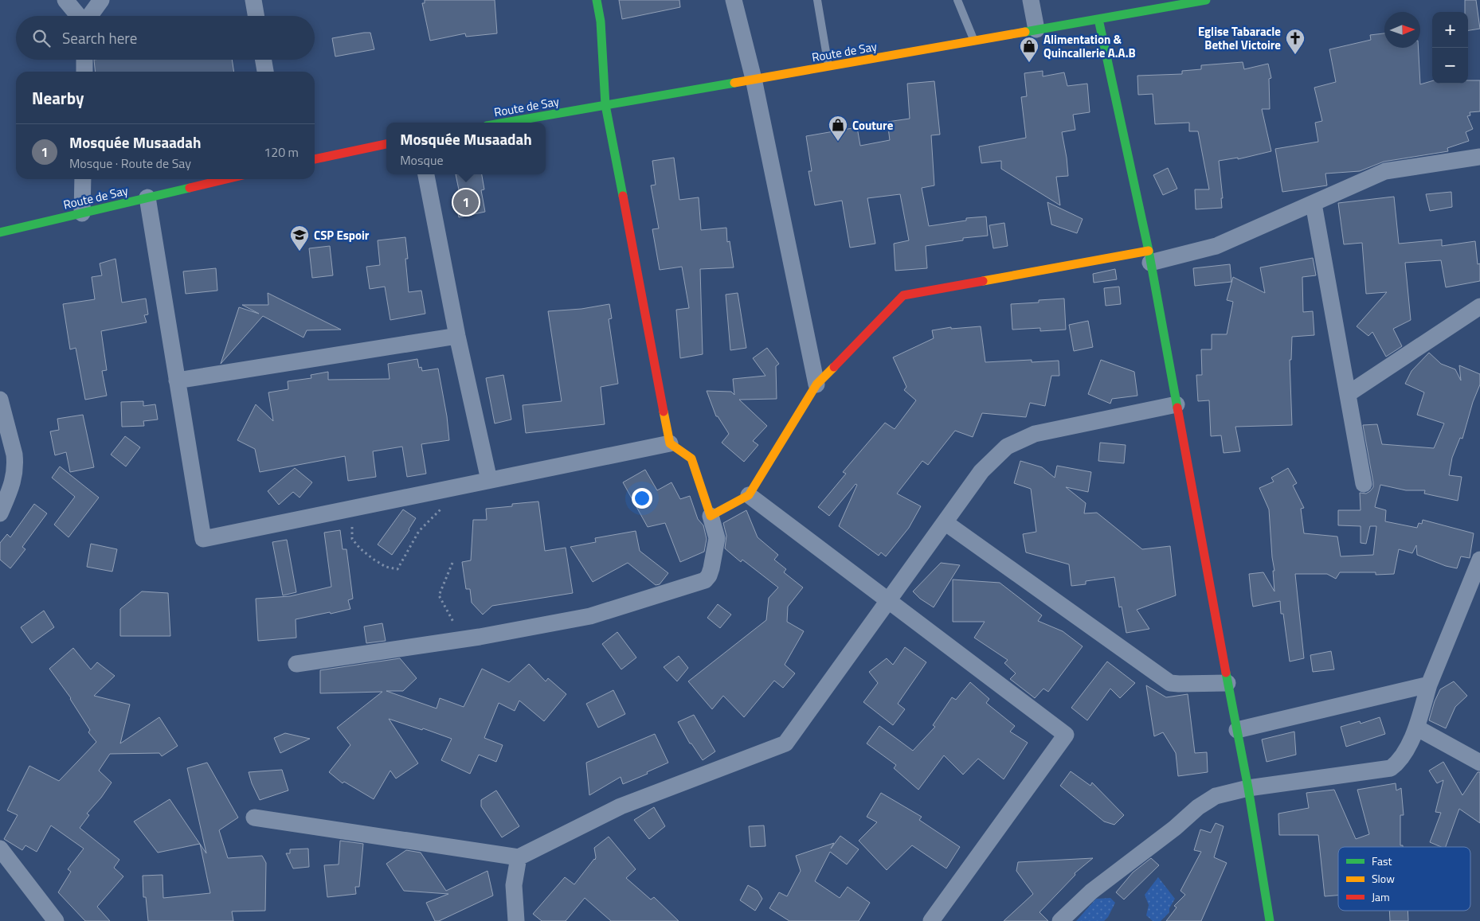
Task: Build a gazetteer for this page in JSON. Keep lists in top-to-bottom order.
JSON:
{
  "streets": {
    "street": ["Route de Say"]
  },
  "places": {
    "church": ["Eglise Tabaracle Bethel Victoire"],
    "shop": ["Alimentation & Quincallerie A.A.B", "Couture"],
    "school or university": ["CSP Espoir"]
  },
  "legend": ["Fast", "Slow", "Jam"],
  "north": "right",
  "page": {
    "map_buttons": ["+", "−"],
    "search": "Search here",
    "heading": "Nearby",
    "popup": ["Mosquée Musaadah", "Mosque"],
    "list": [
      {
        "mark": "1",
        "name": "Mosquée Musaadah",
        "note": "Mosque · Route de Say",
        "value": "120 m"
      }
    ],
    "pins": "1"
  }
}
